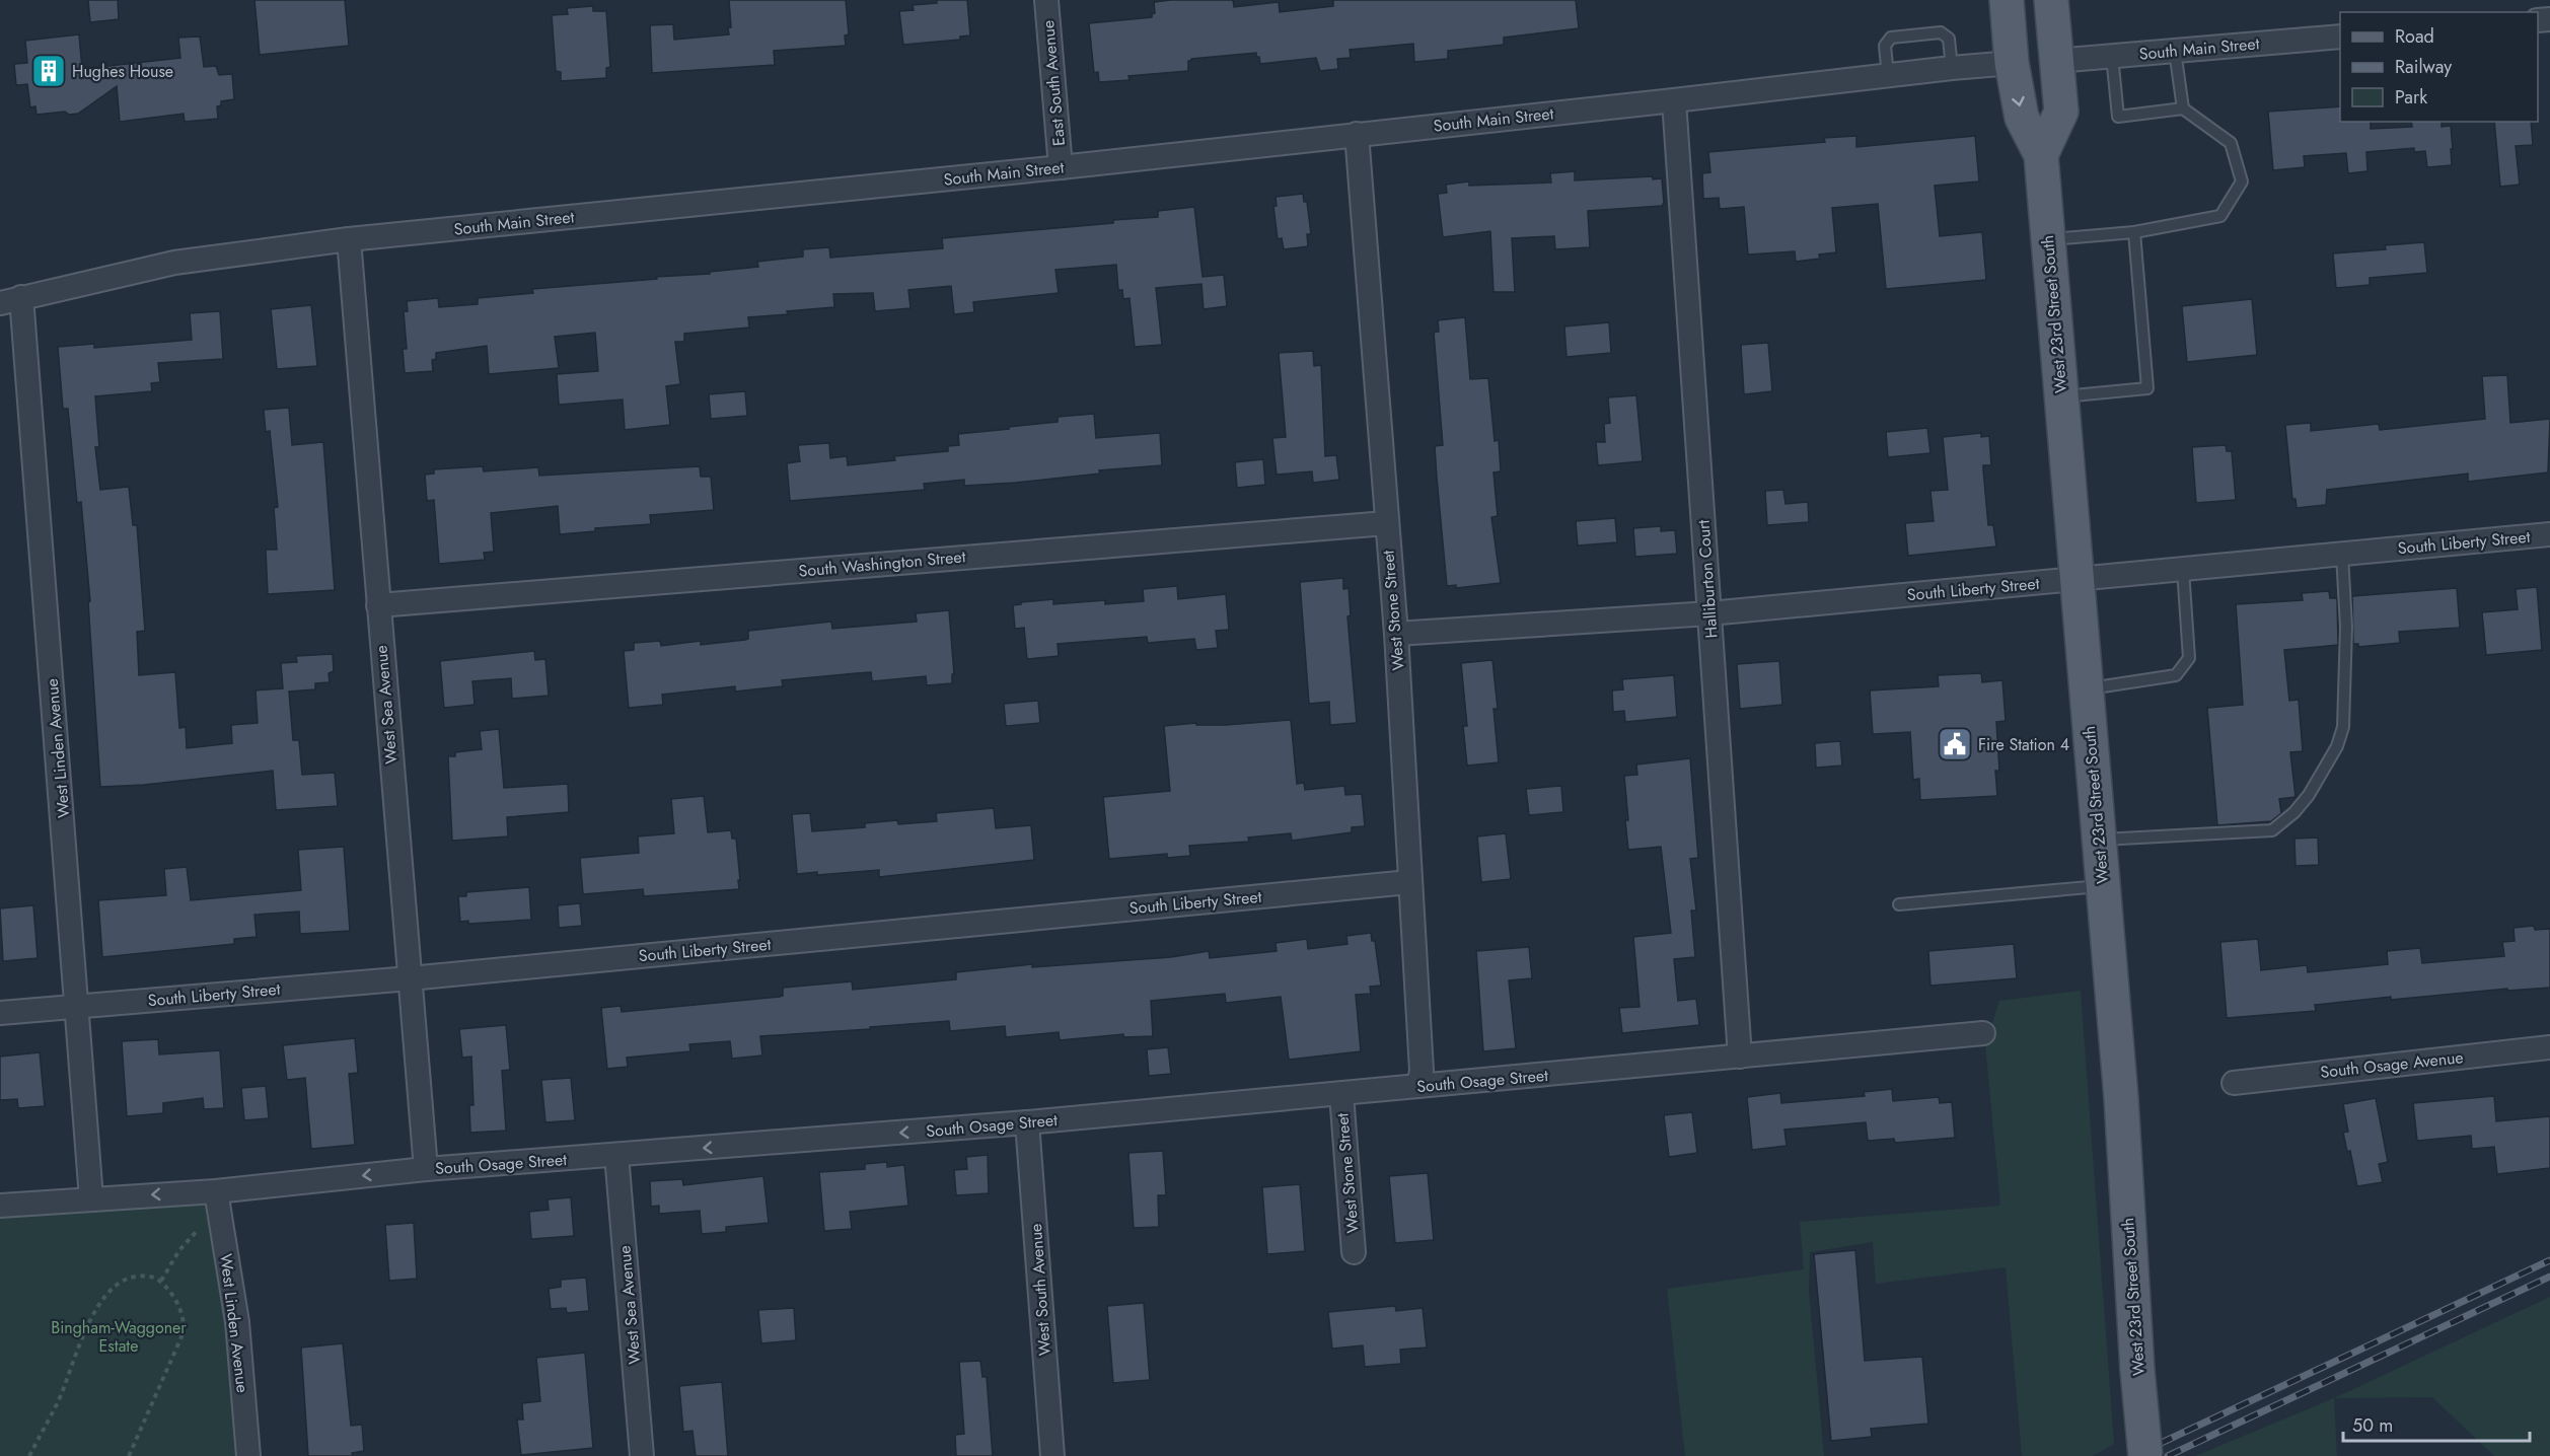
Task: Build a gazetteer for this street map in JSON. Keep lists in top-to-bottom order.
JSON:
{
  "streets": {
    "main road": ["West 23rd Street South"],
    "street": [
      "South Main Street",
      "East South Avenue",
      "South Liberty Street",
      "South Washington Street",
      "Halliburton Court",
      "West Stone Street",
      "West Sea Avenue",
      "West Linden Avenue",
      "South Osage Avenue",
      "South Osage Street",
      "West South Avenue"
    ]
  },
  "crossings": [
    ["South Main Street", "East South Avenue"],
    ["South Main Street", "Halliburton Court"],
    ["South Main Street", "West Stone Street"],
    ["South Main Street", "West Sea Avenue"],
    ["South Main Street", "West Linden Avenue"],
    ["West 23rd Street South", "South Liberty Street"],
    ["South Liberty Street", "Halliburton Court"],
    ["South Liberty Street", "West Stone Street"],
    ["South Liberty Street", "West Sea Avenue"],
    ["South Liberty Street", "West Linden Avenue"],
    ["South Washington Street", "West Stone Street"],
    ["South Washington Street", "West Sea Avenue"],
    ["Halliburton Court", "South Osage Street"],
    ["West Stone Street", "South Osage Street"],
    ["West Sea Avenue", "South Osage Street"],
    ["West Linden Avenue", "South Osage Street"],
    ["South Osage Street", "West South Avenue"]
  ],
  "one_way": ["South Osage Street"],
  "parks": ["Bingham-Waggoner Estate"],
  "places": {
    "building": ["Hughes House"],
    "public building": ["Fire Station 4"]
  },
  "legend": ["Road", "Railway", "Park"],
  "scale_bar": "50 m"
}
